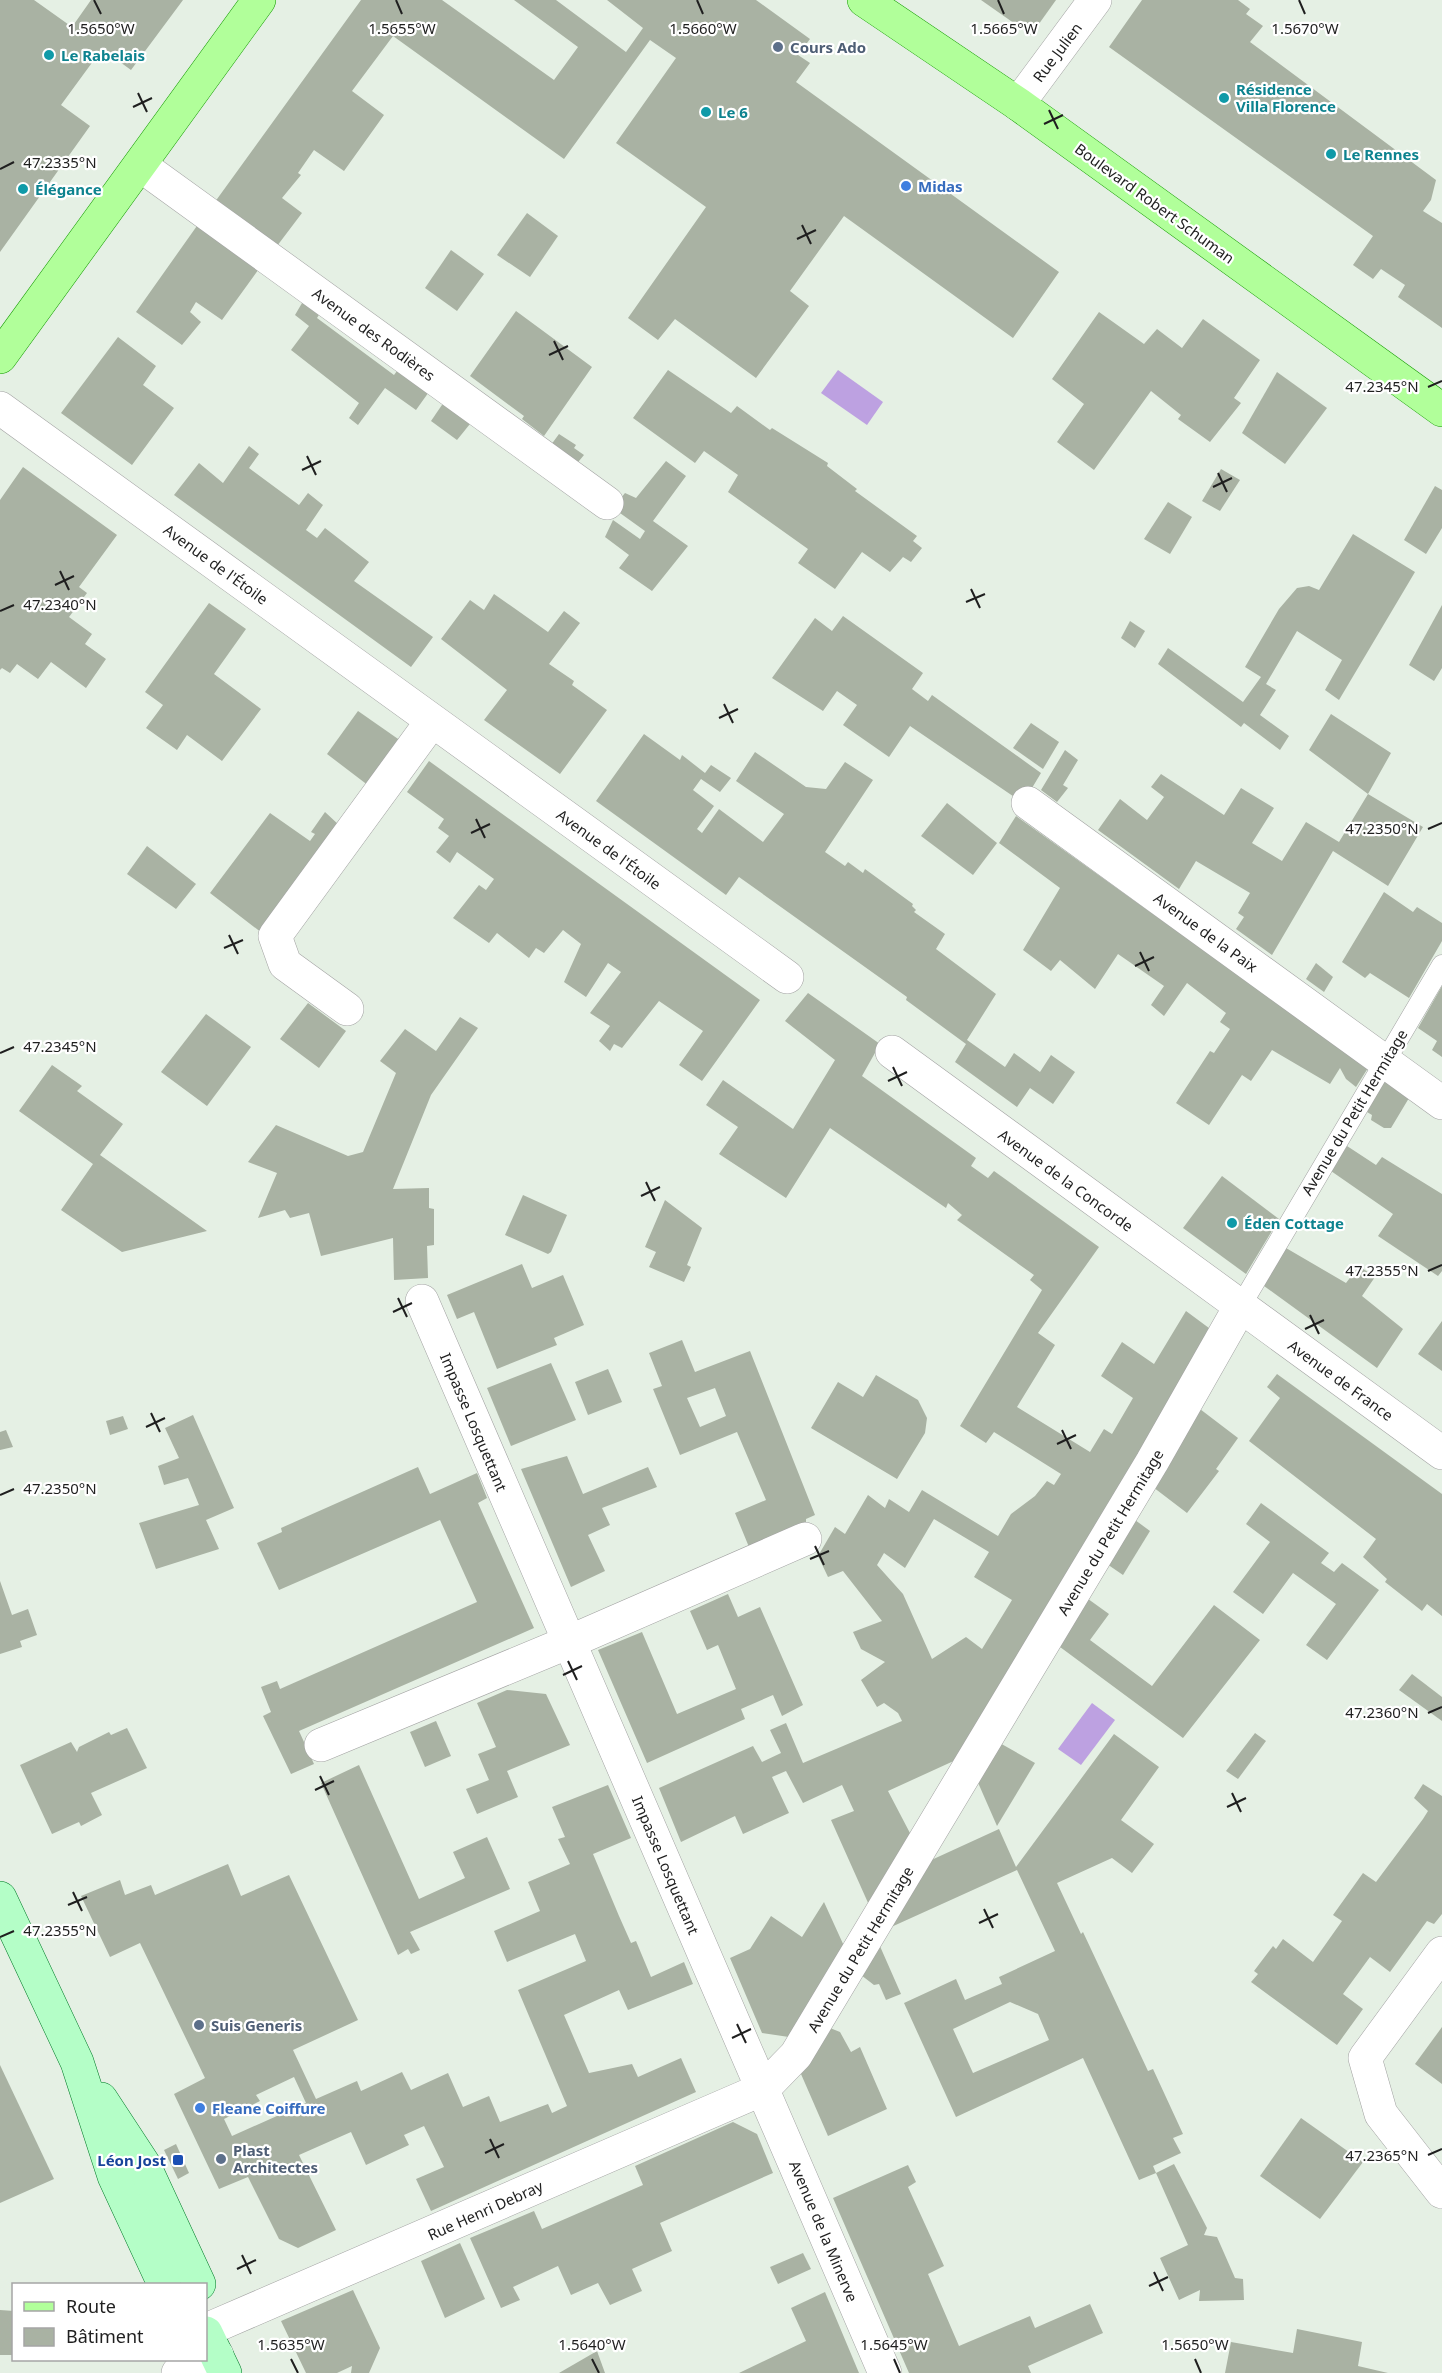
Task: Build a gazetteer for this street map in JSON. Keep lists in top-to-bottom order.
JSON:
{
  "streets": {
    "main road": ["Boulevard Robert Schuman"],
    "street": [
      "Rue Julien",
      "Avenue des Rodières",
      "Avenue de l'Étoile",
      "Avenue de la Paix",
      "Avenue du Petit Hermitage",
      "Avenue de la Concorde",
      "Avenue de France",
      "Impasse Losquettant",
      "Rue Henri Debray",
      "Avenue de la Minerve"
    ]
  },
  "crossings": [
    ["Rue Julien", "Boulevard Robert Schuman"],
    ["Avenue de la Paix", "Avenue du Petit Hermitage"],
    ["Avenue du Petit Hermitage", "Avenue de la Concorde"],
    ["Avenue du Petit Hermitage", "Avenue de France"],
    ["Avenue du Petit Hermitage", "Impasse Losquettant"],
    ["Avenue du Petit Hermitage", "Rue Henri Debray"],
    ["Avenue du Petit Hermitage", "Avenue de la Minerve"],
    ["Avenue de la Concorde", "Avenue de France"],
    ["Impasse Losquettant", "Rue Henri Debray"],
    ["Impasse Losquettant", "Avenue de la Minerve"],
    ["Rue Henri Debray", "Avenue de la Minerve"]
  ],
  "places": {
    "other": [
      "Cours Ado",
      "Le Rabelais",
      "Résidence Villa Florence",
      "Le 6",
      "Le Rennes",
      "Midas",
      "Élégance",
      "Éden Cottage",
      "Suis Generis",
      "Fleane Coiffure",
      "Plast Architectes"
    ],
    "transit": ["Léon Jost"]
  },
  "legend": ["Route", "Bâtiment"],
  "coordinates": [
    "1.5650°W",
    "1.5655°W",
    "1.5660°W",
    "1.5665°W",
    "1.5670°W",
    "47.2335°N",
    "47.2345°N",
    "47.2340°N",
    "47.2350°N",
    "47.2355°N",
    "47.2360°N",
    "47.2365°N",
    "1.5635°W",
    "1.5640°W",
    "1.5645°W"
  ]
}
